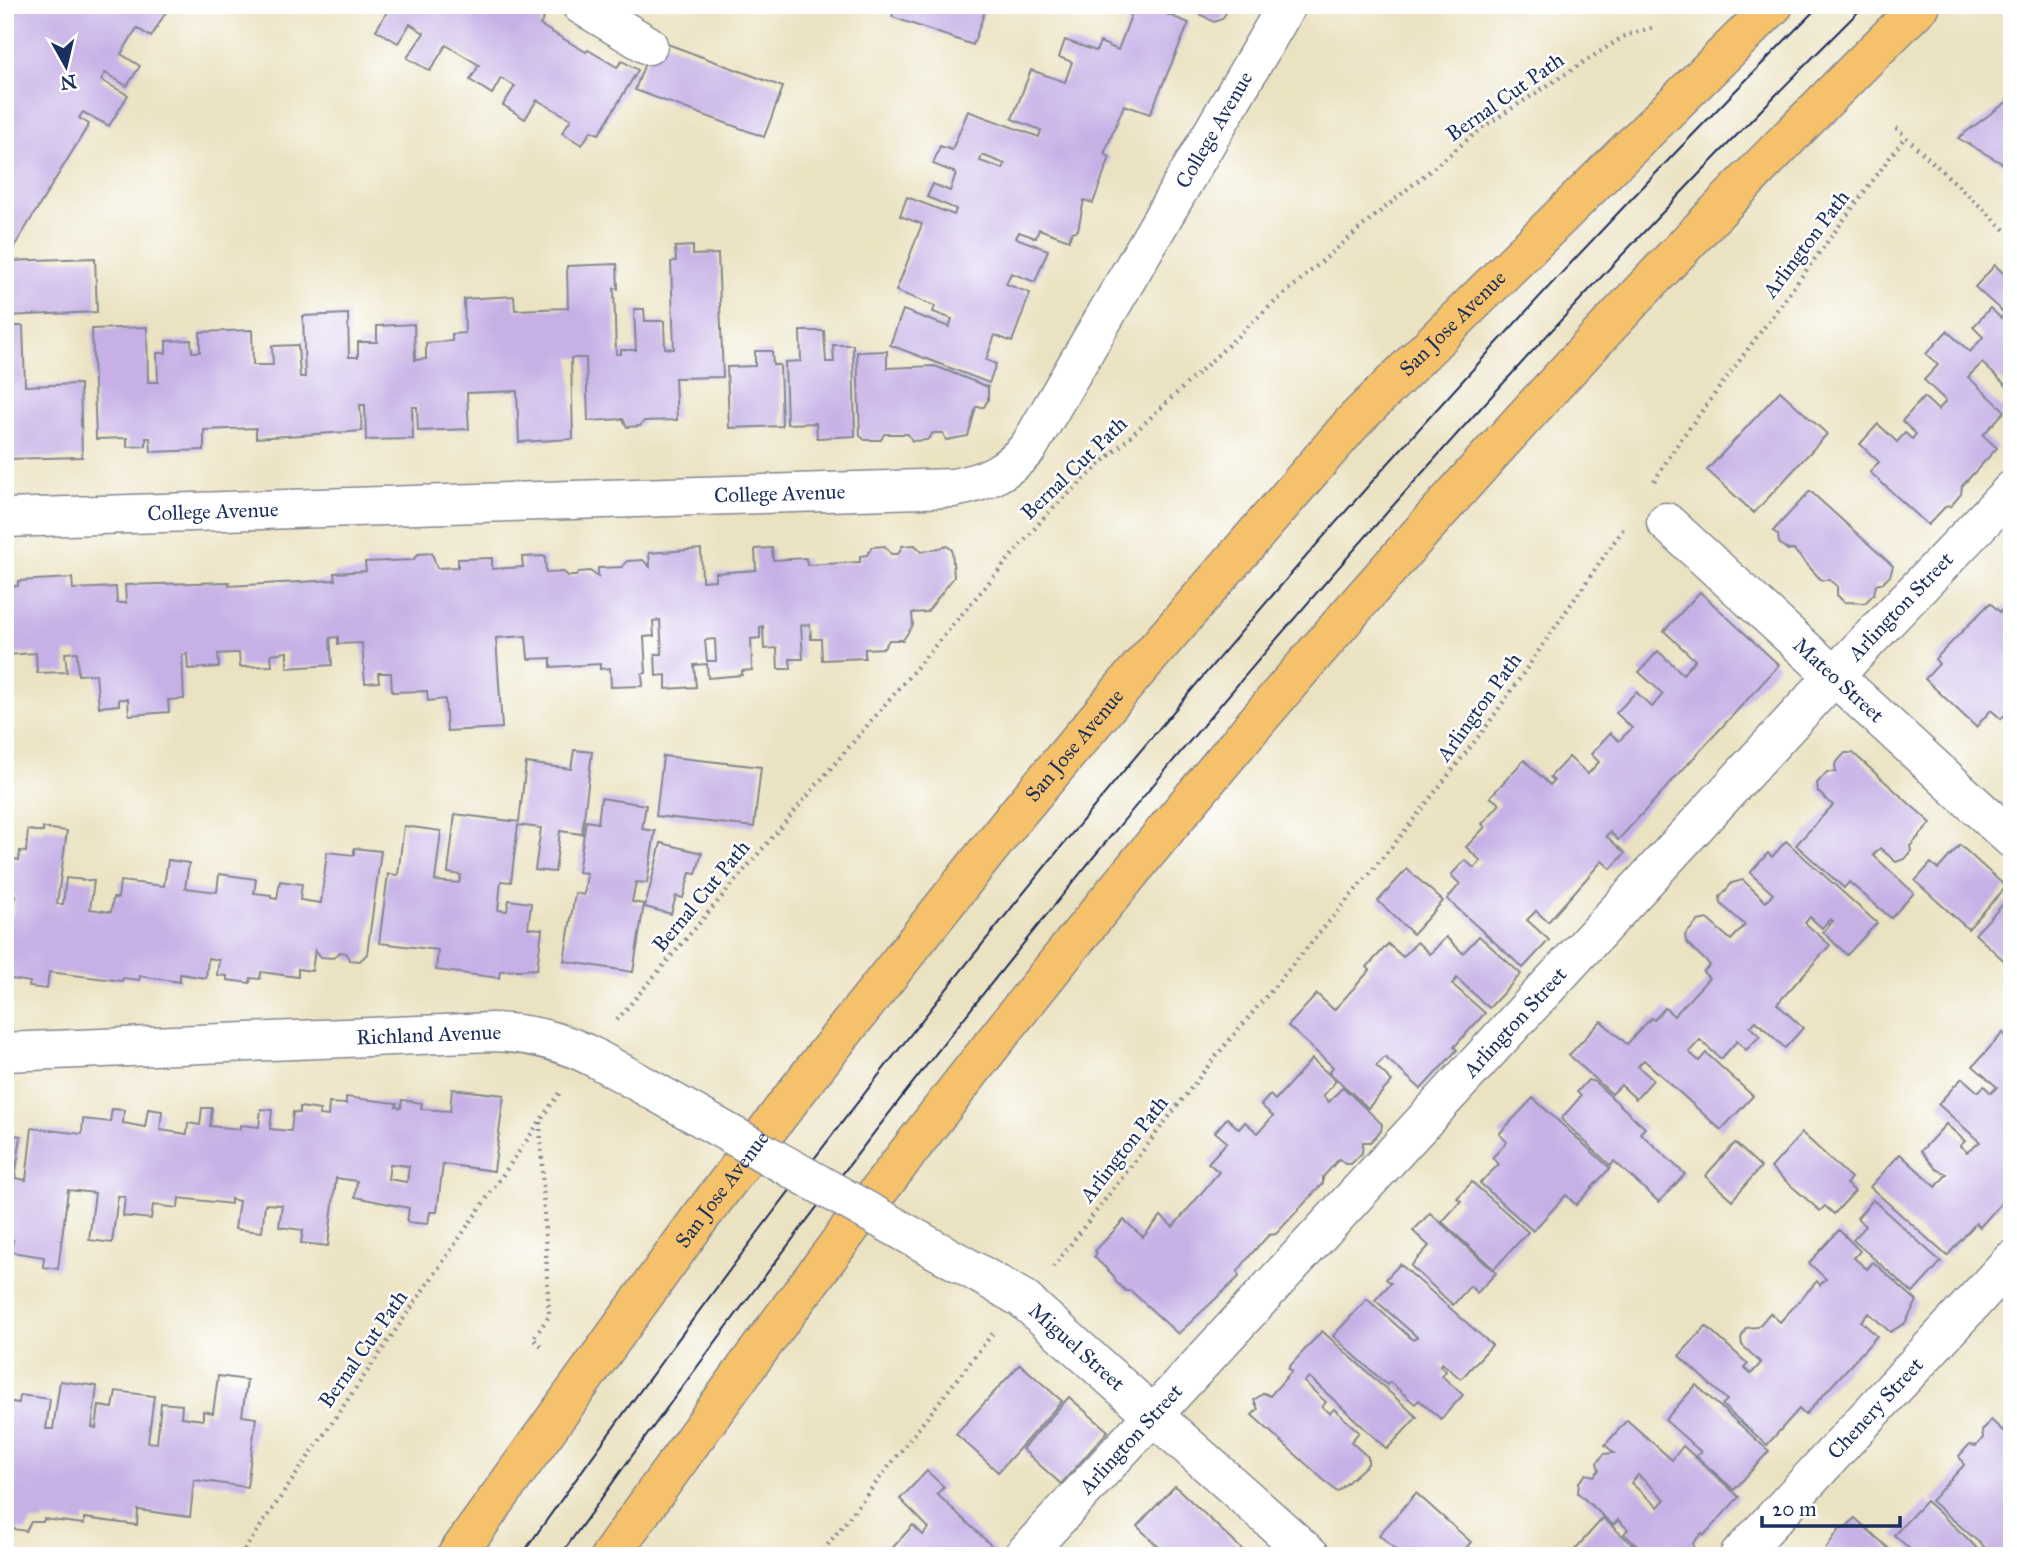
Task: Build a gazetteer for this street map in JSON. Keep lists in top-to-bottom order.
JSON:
{
  "streets": {
    "main road": ["San Jose Avenue"],
    "street": [
      "College Avenue",
      "Arlington Street",
      "Mateo Street",
      "Richland Avenue",
      "Miguel Street",
      "Chenery Street"
    ],
    "path": ["Bernal Cut Path", "Arlington Path"]
  },
  "crossings": [
    ["Bernal Cut Path", "Richland Avenue"],
    ["Arlington Street", "Mateo Street"],
    ["Arlington Street", "Miguel Street"],
    ["Richland Avenue", "Miguel Street"]
  ],
  "scale_bar": "20 m",
  "north": "bottom"
}
